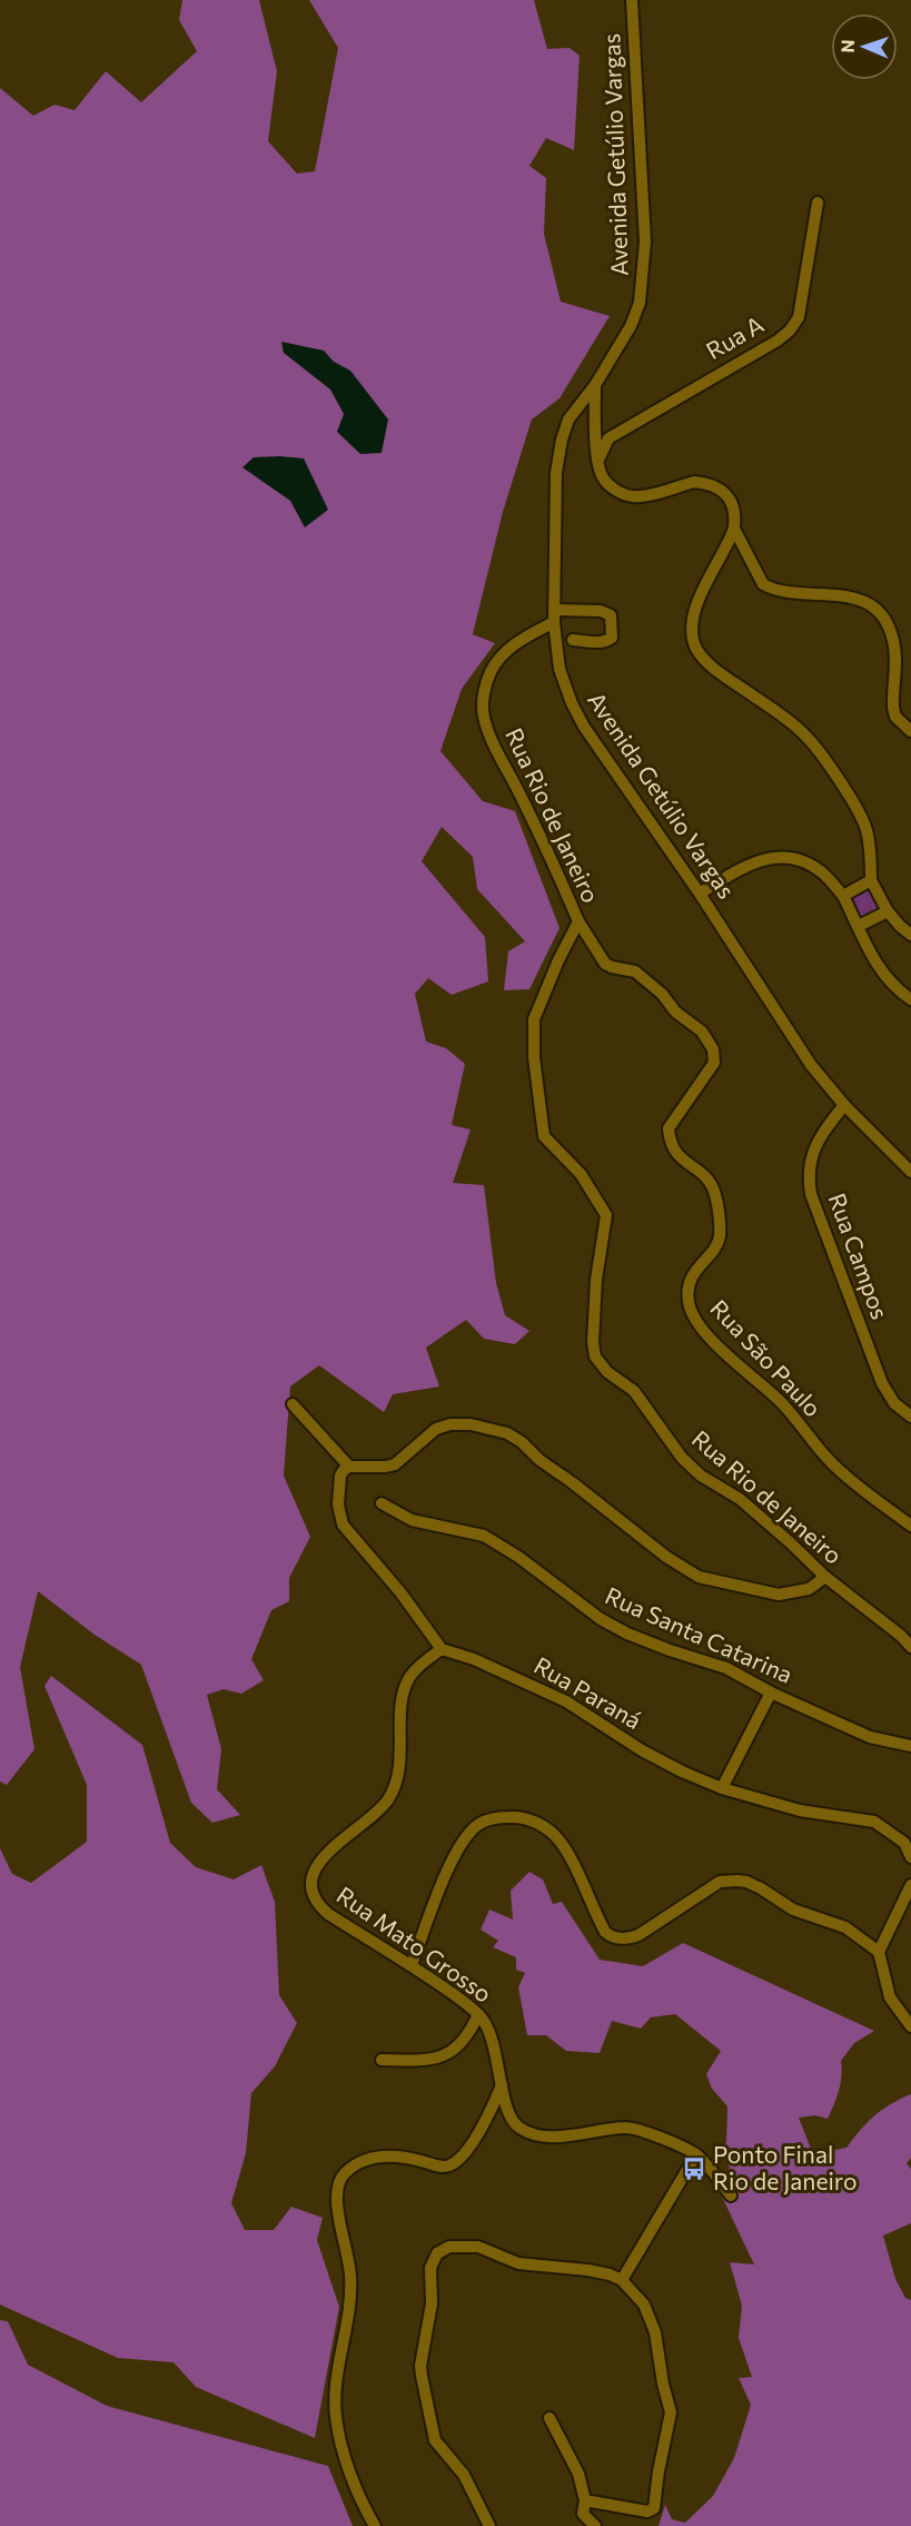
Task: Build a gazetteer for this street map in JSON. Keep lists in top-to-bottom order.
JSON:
{
  "streets": {
    "street": [
      "Avenida Getúlio Vargas",
      "Rua A",
      "Rua Rio de Janeiro",
      "Rua Campos",
      "Rua São Paulo",
      "Rua Santa Catarina",
      "Rua Paraná",
      "Rua Mato Grosso"
    ]
  },
  "crossings": [
    ["Avenida Getúlio Vargas", "Rua Rio de Janeiro"],
    ["Avenida Getúlio Vargas", "Rua Campos"],
    ["Rua Rio de Janeiro", "Rua São Paulo"],
    ["Rua Paraná", "Rua Mato Grosso"]
  ],
  "places": {
    "bus stop": ["Ponto Final Rio de Janeiro"]
  },
  "north": "left"
}
